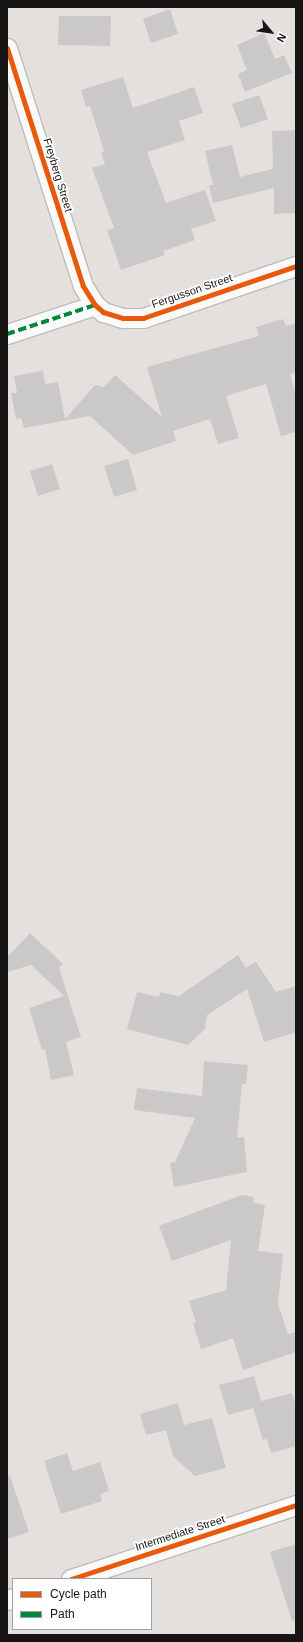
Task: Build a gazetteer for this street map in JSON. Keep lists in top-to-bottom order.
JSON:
{
  "streets": {
    "street": ["Freyberg Street", "Fergusson Street", "Intermediate Street"]
  },
  "crossings": [
    ["Freyberg Street", "Fergusson Street"]
  ],
  "legend": ["Cycle path", "Path"],
  "north": "bottom right"
}
